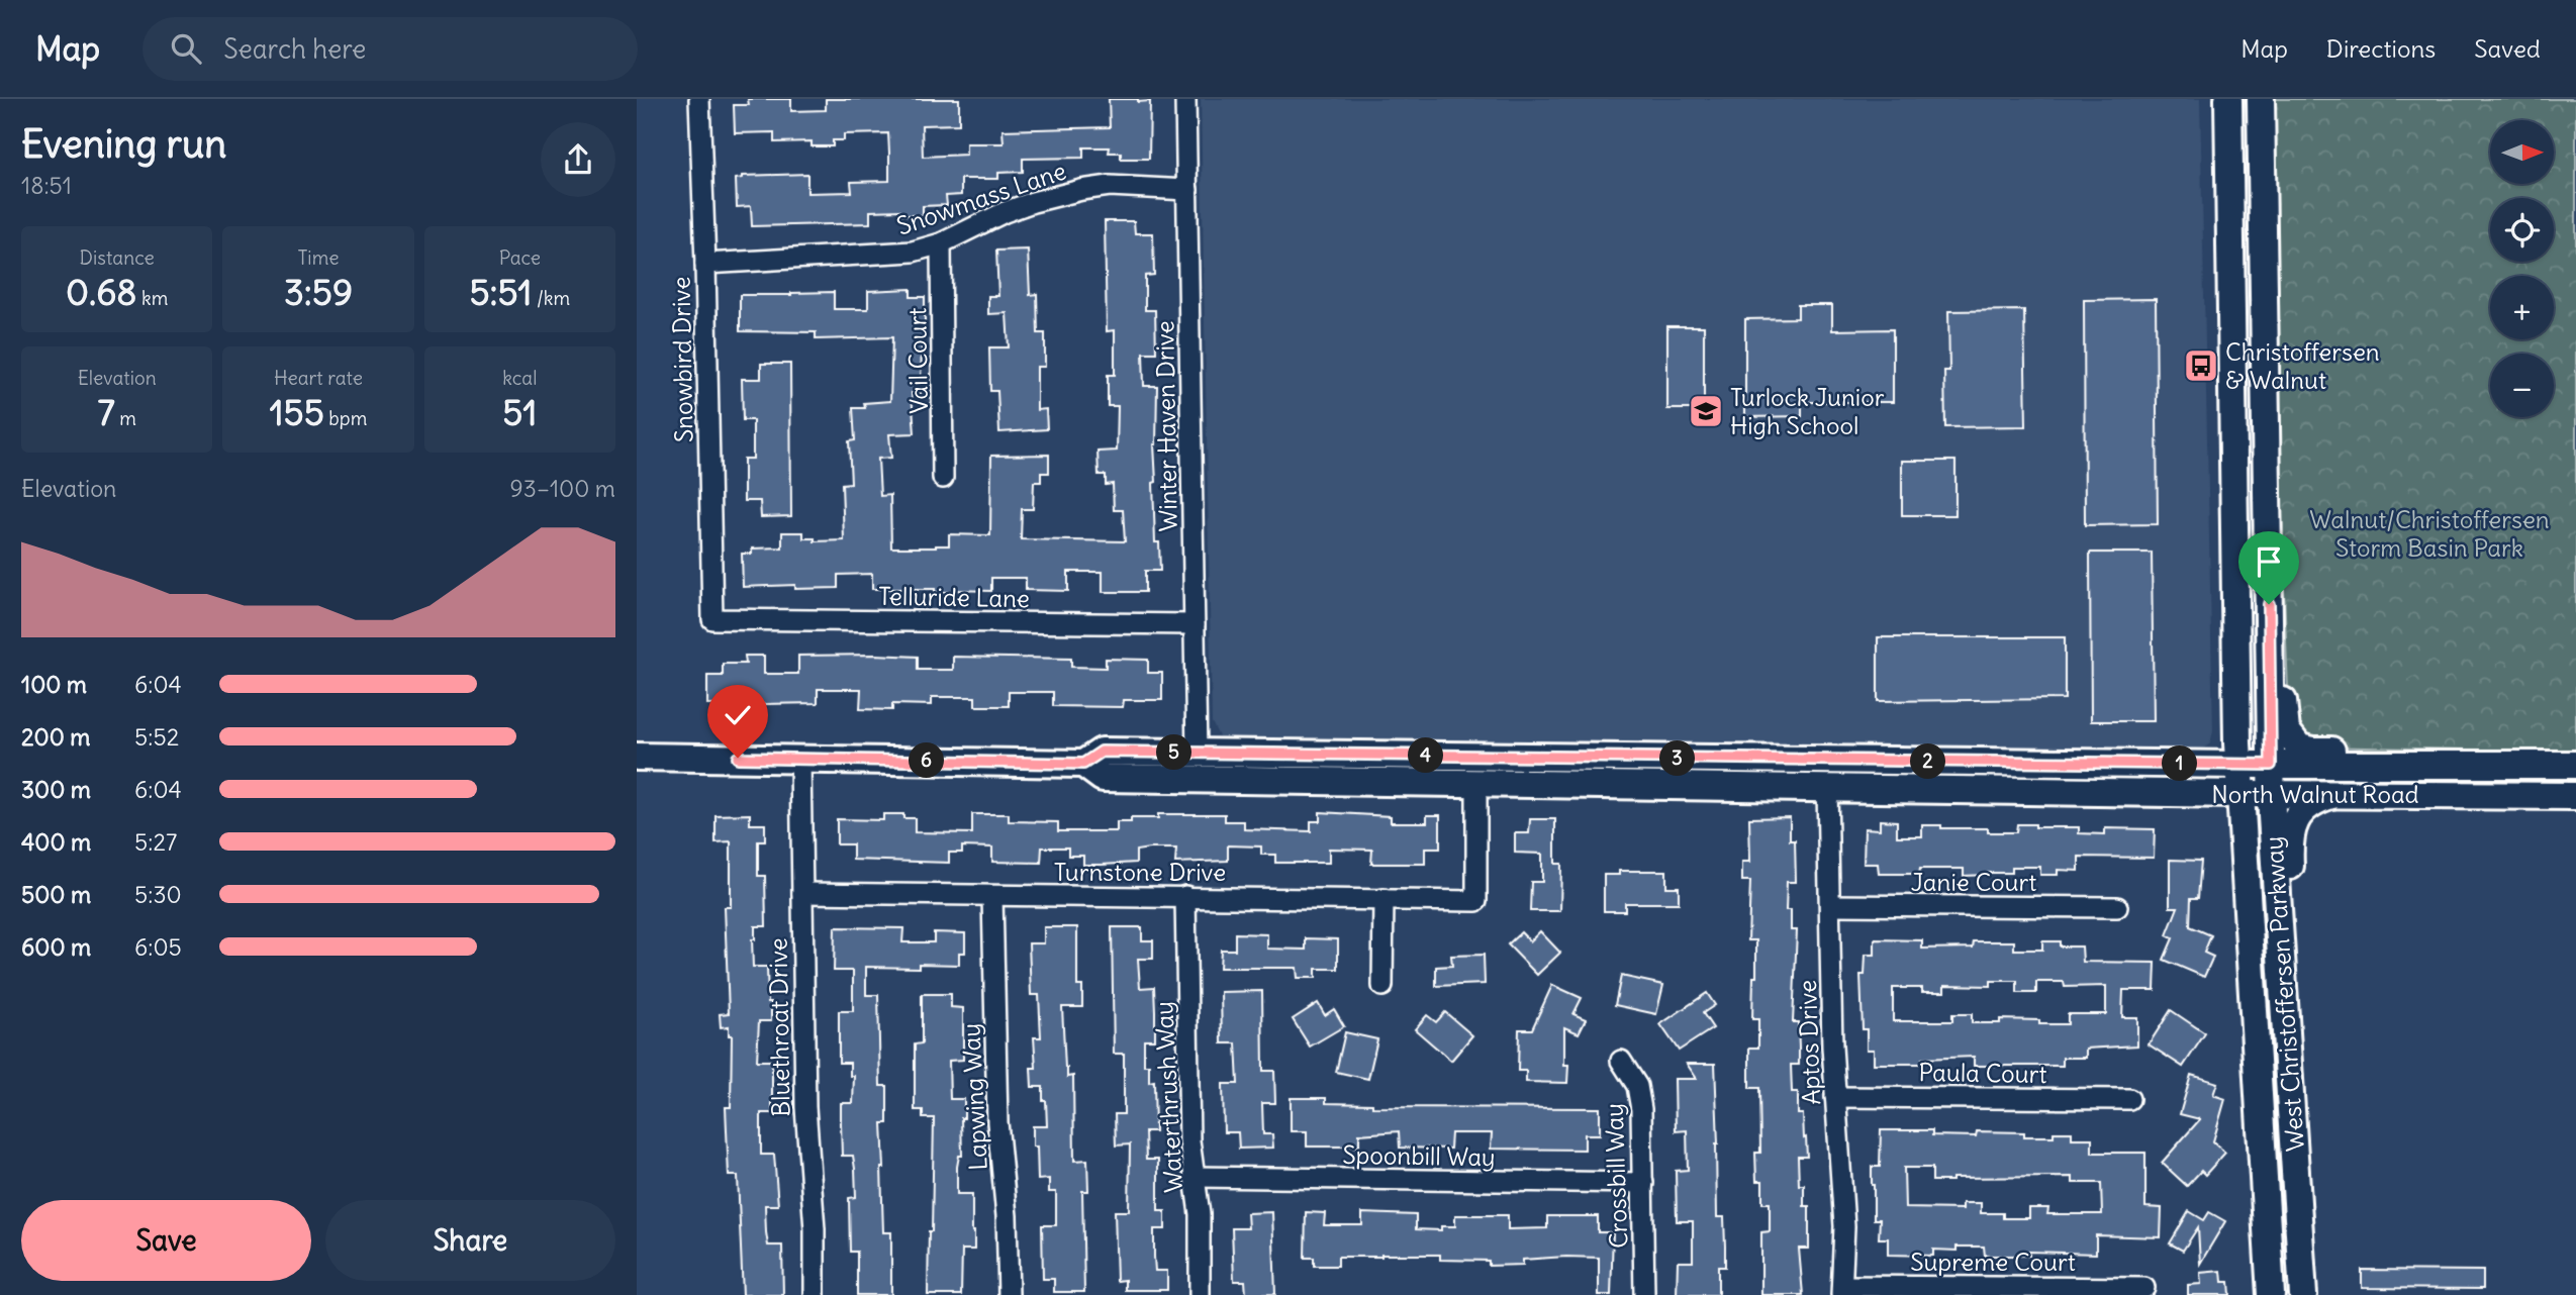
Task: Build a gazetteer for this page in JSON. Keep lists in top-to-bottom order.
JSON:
{
  "streets": {
    "street": [
      "Snowmass Lane",
      "Snowbird Drive",
      "Vail Court",
      "Winter Haven Drive",
      "Telluride Lane",
      "North Walnut Road",
      "Turnstone Drive",
      "Janie Court",
      "West Christoffersen Parkway",
      "Bluethroat Drive",
      "Aptos Drive",
      "Paula Court",
      "Lapwing Way",
      "Waterthrush Way",
      "Spoonbill Way",
      "Crossbill Way",
      "Supreme Court"
    ]
  },
  "crossings": [
    ["Snowmass Lane", "Snowbird Drive"],
    ["Snowmass Lane", "Vail Court"],
    ["Snowmass Lane", "Winter Haven Drive"],
    ["Snowbird Drive", "Telluride Lane"],
    ["Winter Haven Drive", "Telluride Lane"],
    ["Winter Haven Drive", "North Walnut Road"],
    ["North Walnut Road", "Turnstone Drive"],
    ["North Walnut Road", "West Christoffersen Parkway"],
    ["North Walnut Road", "Bluethroat Drive"],
    ["North Walnut Road", "Aptos Drive"],
    ["Turnstone Drive", "Bluethroat Drive"],
    ["Turnstone Drive", "Lapwing Way"],
    ["Turnstone Drive", "Waterthrush Way"],
    ["Janie Court", "Aptos Drive"],
    ["Aptos Drive", "Paula Court"],
    ["Aptos Drive", "Supreme Court"],
    ["Waterthrush Way", "Spoonbill Way"],
    ["Spoonbill Way", "Crossbill Way"]
  ],
  "parks": ["Walnut/Christoffersen Storm Basin Park"],
  "places": {
    "bus stop": ["Christoffersen & Walnut"],
    "school or university": ["Turlock Junior High School"]
  },
  "north": "right",
  "page": {
    "header": "Map",
    "search": "Search here",
    "nav": ["Map", "Directions", "Saved"],
    "heading": ["Evening run", "18:51"],
    "map_buttons": ["+", "−"],
    "stats": [
      ["Distance", "0.68 km"],
      ["Time", "3:59"],
      ["Pace", "5:51 /km"],
      ["Elevation", "7 m"],
      ["Heart rate", "155 bpm"],
      ["kcal", "51"]
    ],
    "chart": ["Elevation", "93–100 m"],
    "list": [
      {
        "name": "100 m",
        "note": "6:04"
      },
      {
        "name": "200 m",
        "note": "5:52"
      },
      {
        "name": "300 m",
        "note": "6:04"
      },
      {
        "name": "400 m",
        "note": "5:27"
      },
      {
        "name": "500 m",
        "note": "5:30"
      },
      {
        "name": "600 m",
        "note": "6:05"
      }
    ],
    "pins": [
      "5",
      "4",
      "3",
      "6",
      "2",
      "1"
    ],
    "buttons": ["Save", "Share"]
  }
}
